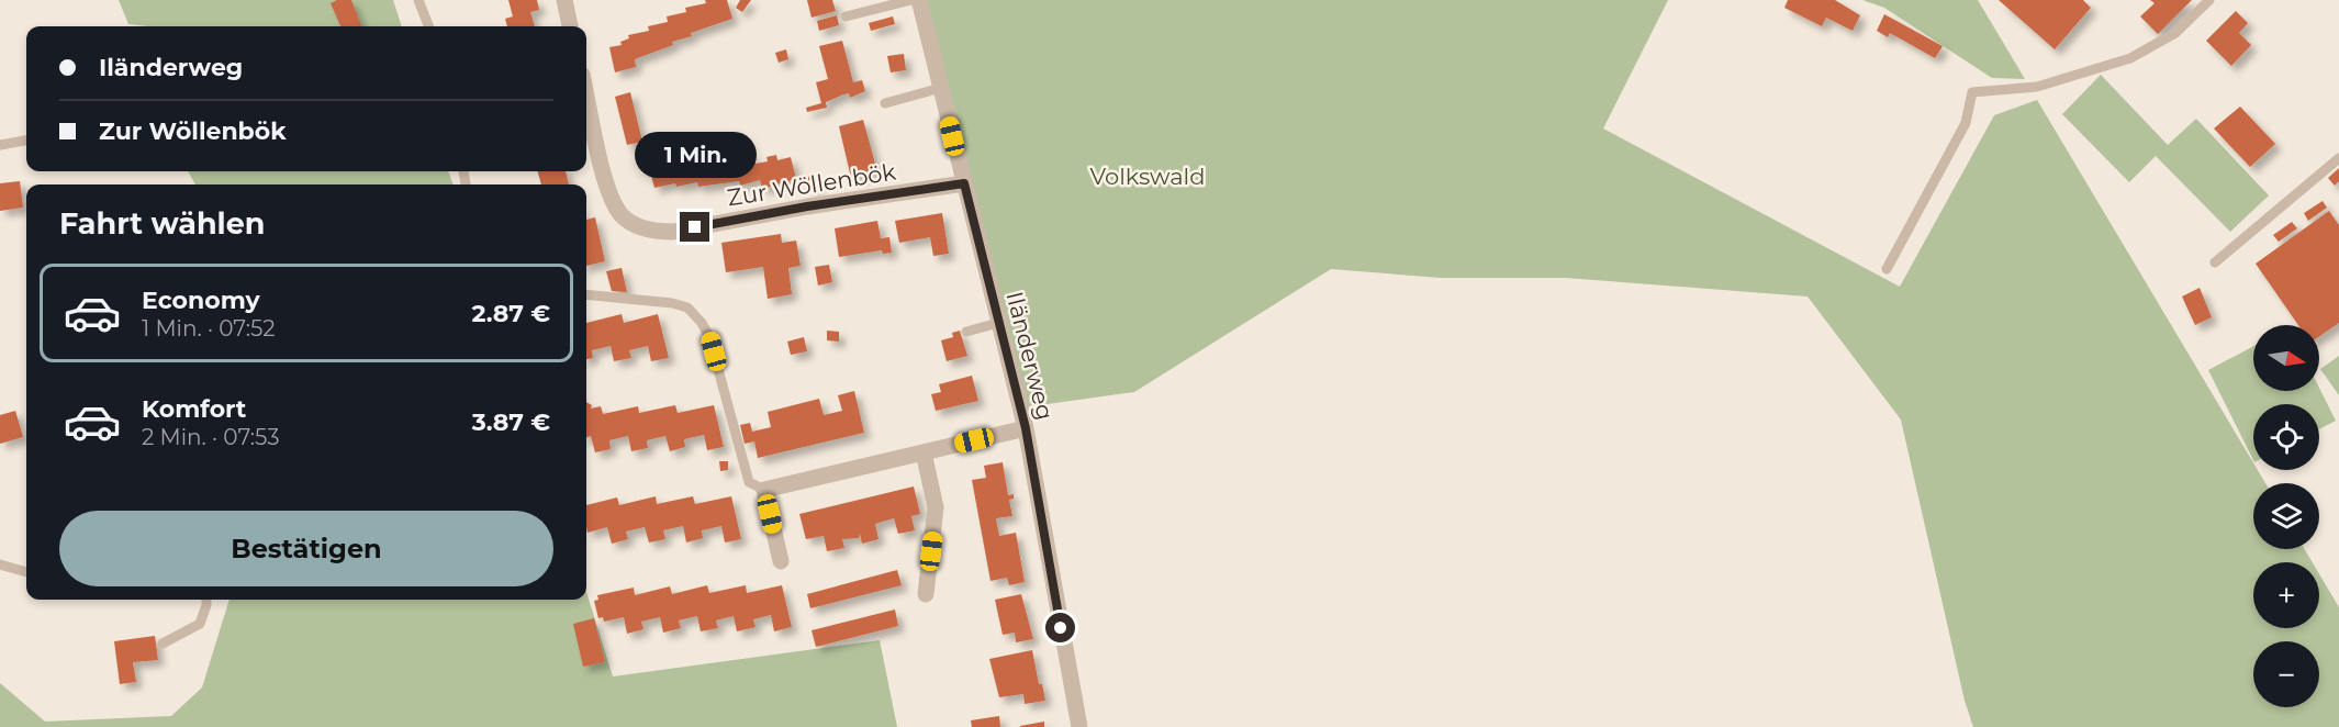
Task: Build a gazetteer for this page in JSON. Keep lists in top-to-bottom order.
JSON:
{
  "streets": {
    "street": ["Zur Wöllenbök", "Iländerweg"]
  },
  "crossings": [
    ["Zur Wöllenbök", "Iländerweg"]
  ],
  "parks": ["Volkswald"],
  "north": "right",
  "page": {
    "banner": ["Iländerweg", "Zur Wöllenbök"],
    "bubble": "1 Min.",
    "heading": "Fahrt wählen",
    "list": [
      {
        "name": "Economy",
        "note": "1 Min. · 07:52",
        "value": "2.87 €"
      },
      {
        "name": "Komfort",
        "note": "2 Min. · 07:53",
        "value": "3.87 €"
      }
    ],
    "map_buttons": ["+", "−"],
    "buttons": "Bestätigen"
  }
}
